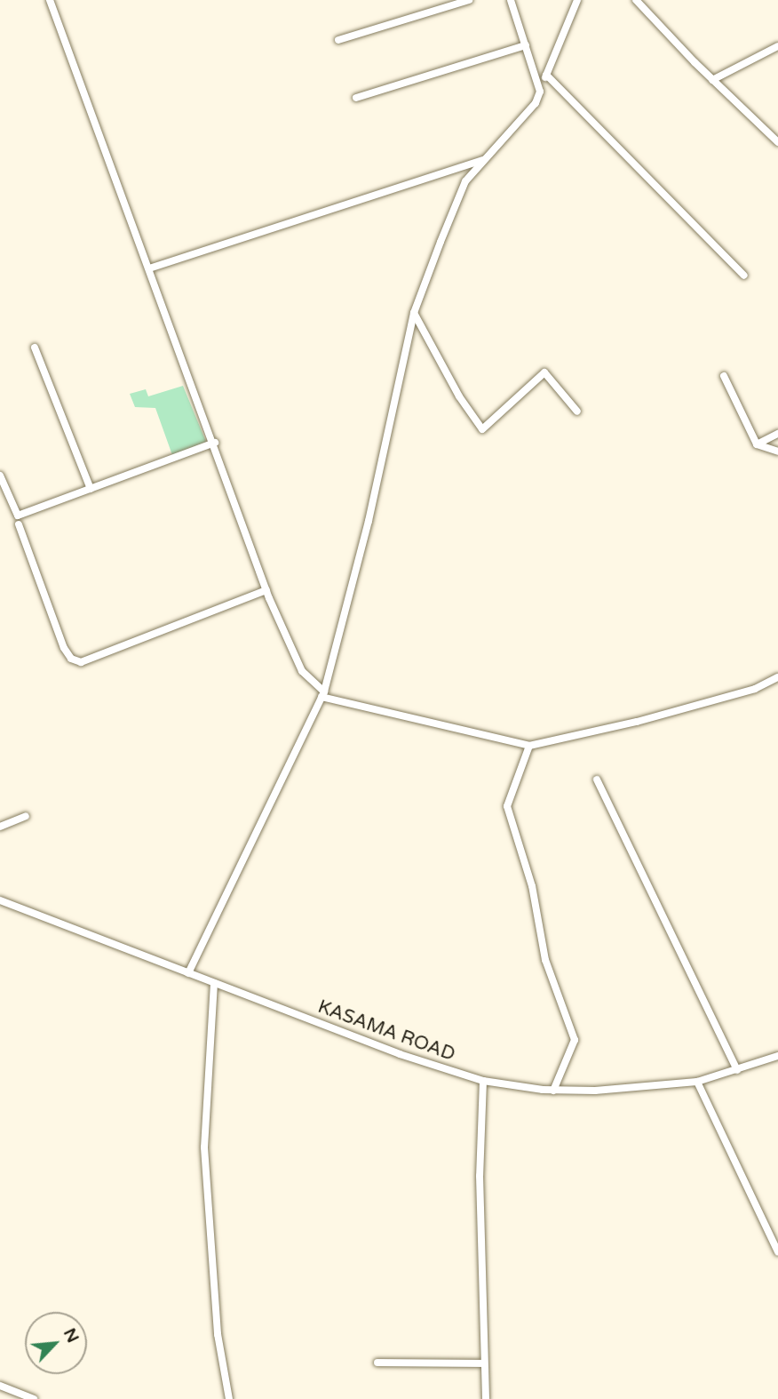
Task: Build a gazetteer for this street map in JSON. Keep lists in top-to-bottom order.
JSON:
{
  "streets": {
    "street": ["KASAMA ROAD"]
  },
  "north": "top right"
}
